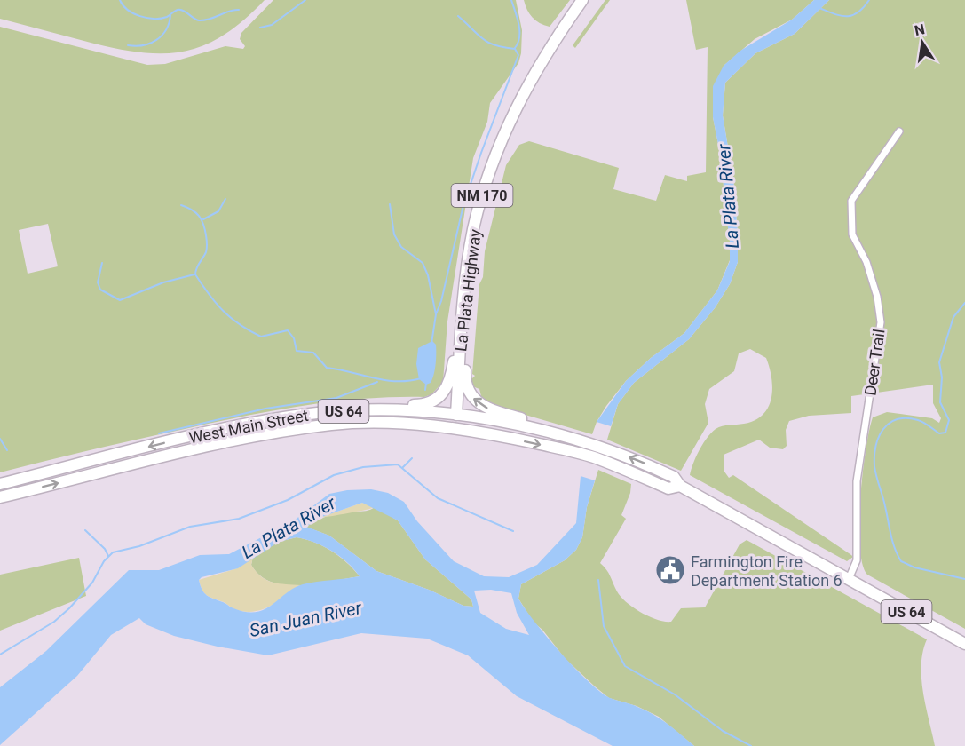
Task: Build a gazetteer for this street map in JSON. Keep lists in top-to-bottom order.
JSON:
{
  "streets": {
    "highway": [
      "NM 170",
      "La Plata Highway",
      "US 64",
      "West Main Street"
    ],
    "street": ["Deer Trail"]
  },
  "crossings": [
    ["La Plata Highway", "West Main Street"],
    ["Deer Trail", "West Main Street"]
  ],
  "water": ["La Plata River", "San Juan River"],
  "places": {
    "public building": ["Farmington Fire Department Station 6"]
  },
  "north": "top"
}
